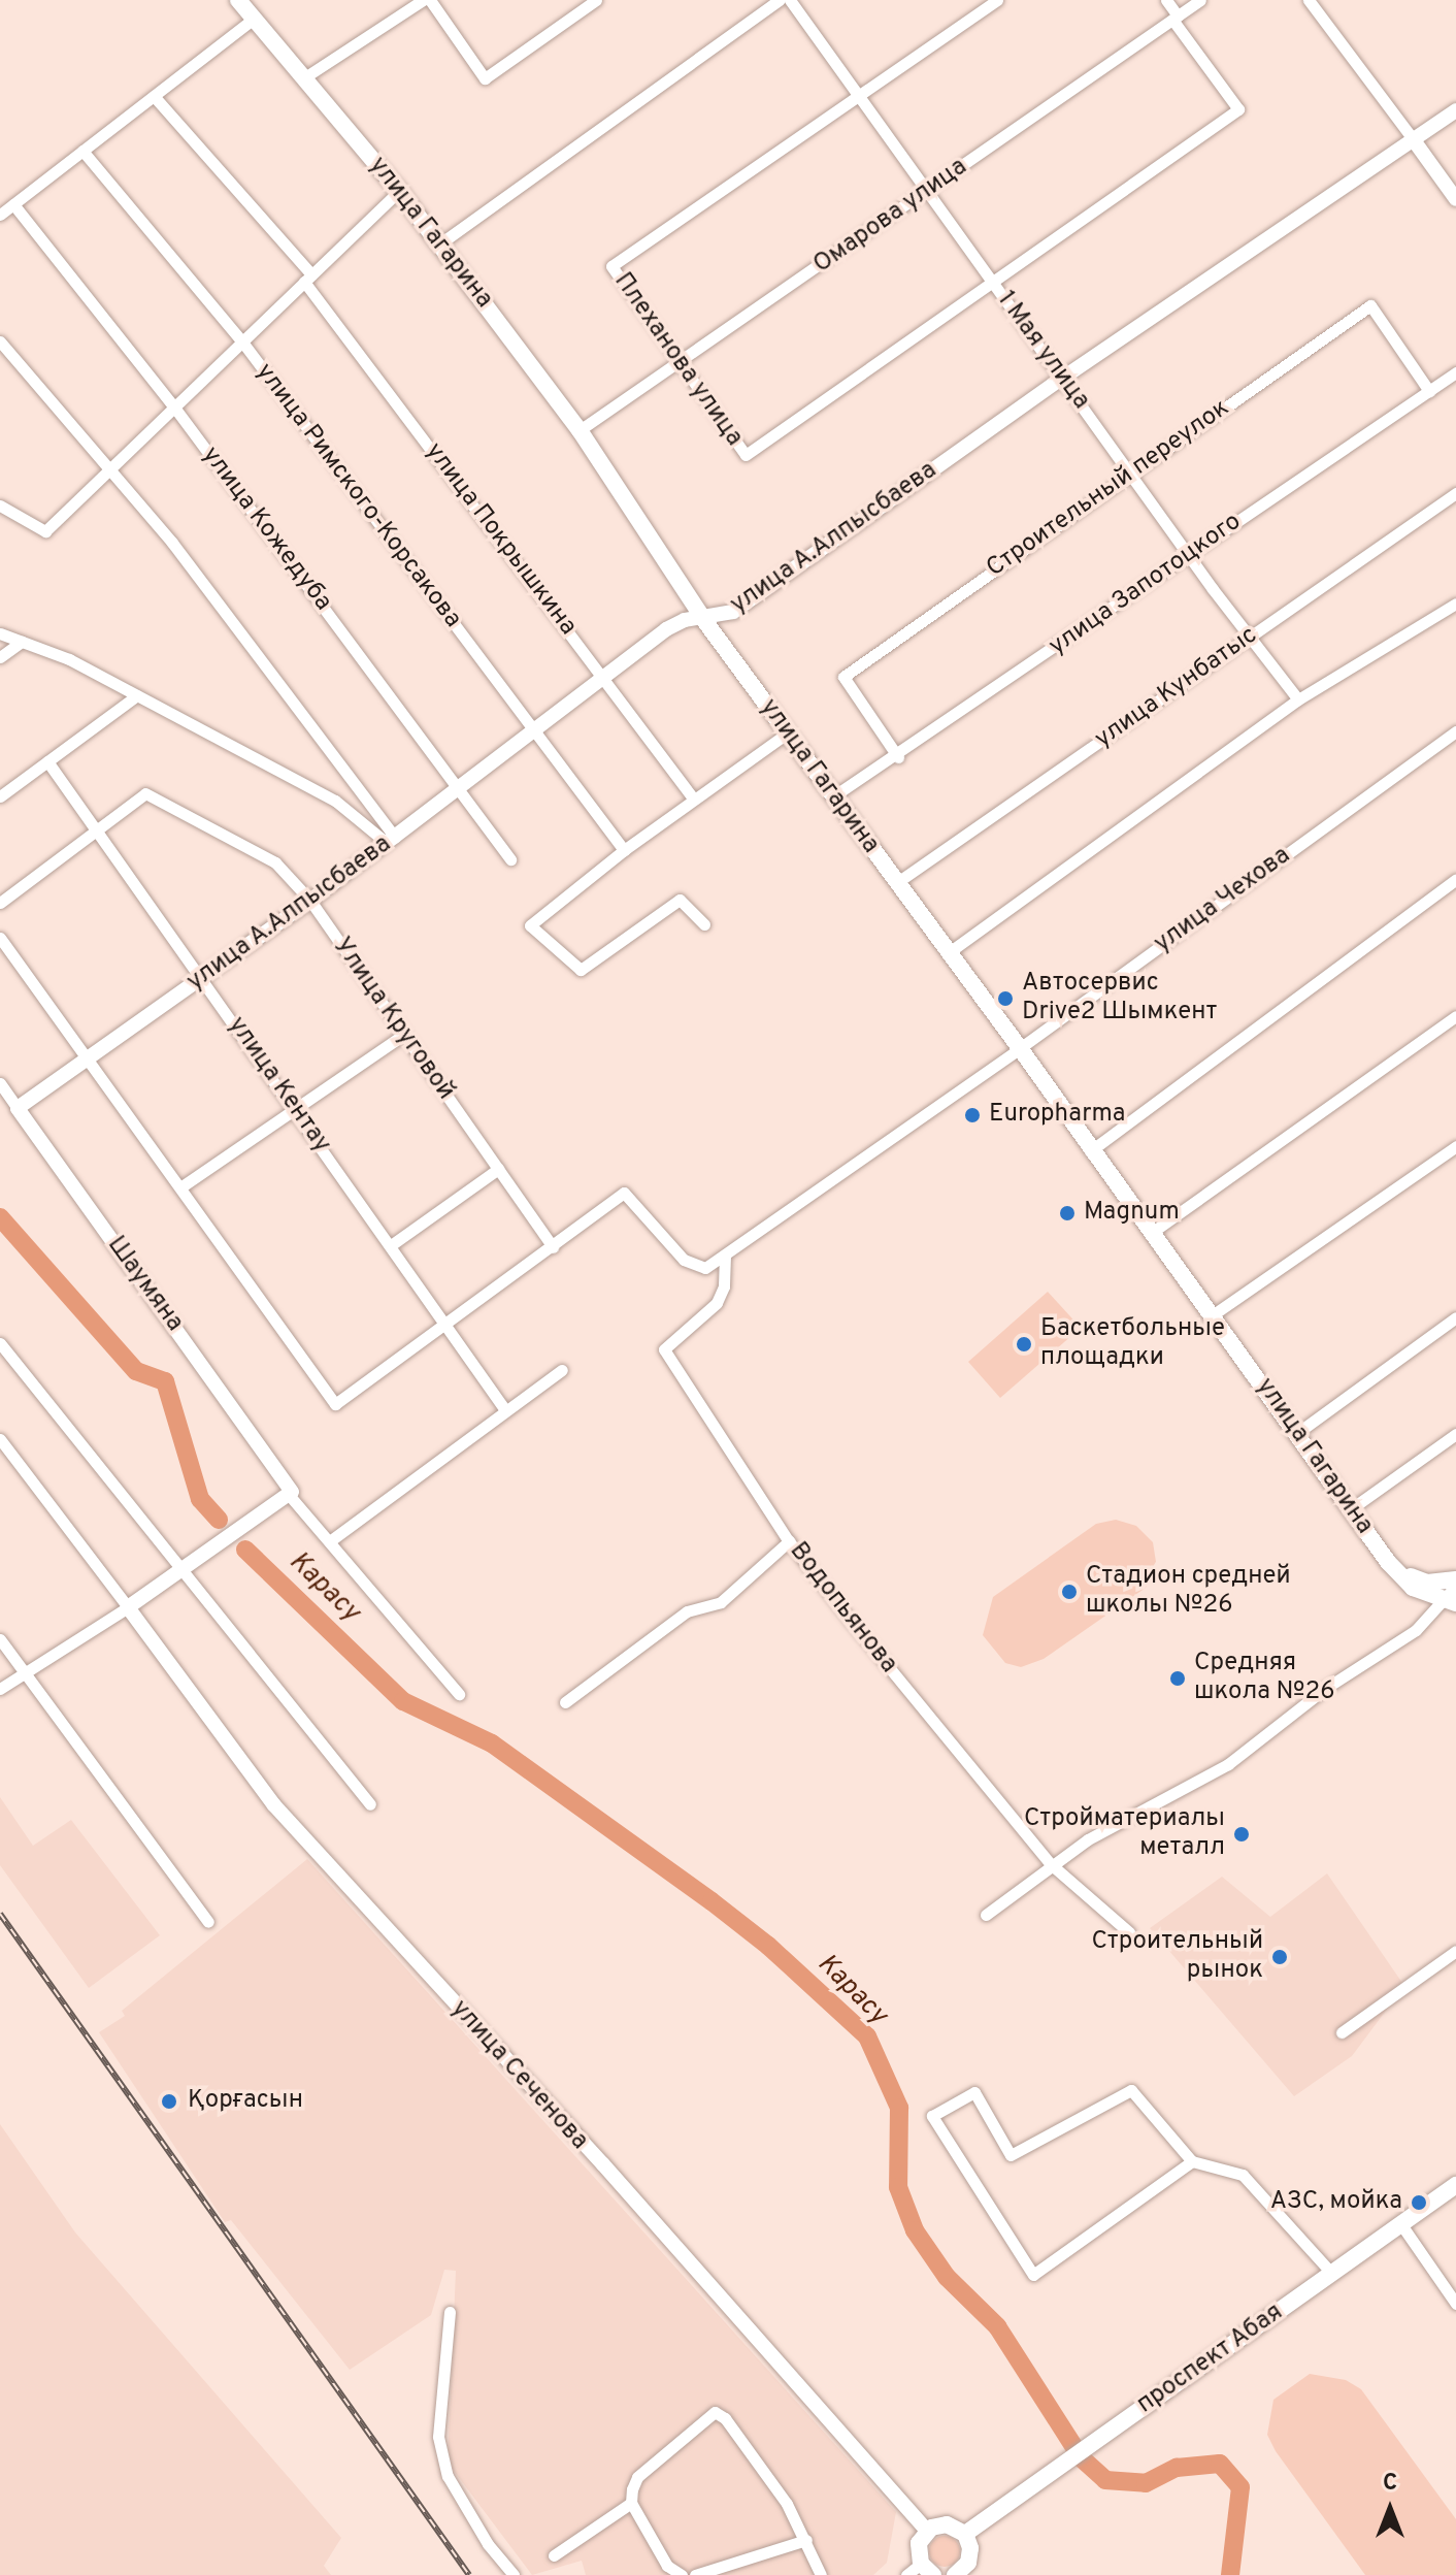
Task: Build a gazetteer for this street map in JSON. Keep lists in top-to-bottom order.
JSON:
{
  "streets": {
    "main road": ["улица Гагарина", "проспект Абая"],
    "street": [
      "Омарова улица",
      "1 Мая улица",
      "Плеханова улица",
      "Строительный переулок",
      "улица Римского-Корсакова",
      "улица Кожедуба",
      "улица А.Алпысбаева",
      "улица Покрышкина",
      "улица Запотоцкого",
      "улица Кунбатыс",
      "улица Чехова",
      "Улица Круговой",
      "улица Кентау",
      "Шаумяна",
      "Водопьянова",
      "улица Сеченова"
    ]
  },
  "crossings": [
    ["Омарова улица", "улица Гагарина"],
    ["Омарова улица", "1 Мая улица"],
    ["Омарова улица", "Плеханова улица"],
    ["улица Гагарина", "улица А.Алпысбаева"],
    ["улица Гагарина", "улица Запотоцкого"],
    ["улица Гагарина", "улица Кунбатыс"],
    ["улица Гагарина", "улица Чехова"],
    ["1 Мая улица", "Плеханова улица"],
    ["1 Мая улица", "Строительный переулок"],
    ["1 Мая улица", "улица А.Алпысбаева"],
    ["1 Мая улица", "улица Запотоцкого"],
    ["1 Мая улица", "улица Кунбатыс"],
    ["Строительный переулок", "улица Запотоцкого"],
    ["улица Римского-Корсакова", "улица А.Алпысбаева"],
    ["улица Кожедуба", "улица А.Алпысбаева"],
    ["улица А.Алпысбаева", "улица Покрышкина"],
    ["улица А.Алпысбаева", "Улица Круговой"],
    ["улица А.Алпысбаева", "улица Кентау"],
    ["улица А.Алпысбаева", "Шаумяна"],
    ["улица Чехова", "Улица Круговой"],
    ["улица Чехова", "Водопьянова"],
    ["Улица Круговой", "улица Кентау"]
  ],
  "water": ["Карасу"],
  "places": [
    "Автосервис Drive2 Шымкент",
    "Europharma",
    "Magnum",
    "Баскетбольные площадки",
    "Стадион средней школы №26",
    "Средняя школа №26",
    "Стройматериалы металл",
    "Строительный рынок",
    "Қорғасын",
    "АЗС, мойка"
  ],
  "north": "top"
}
